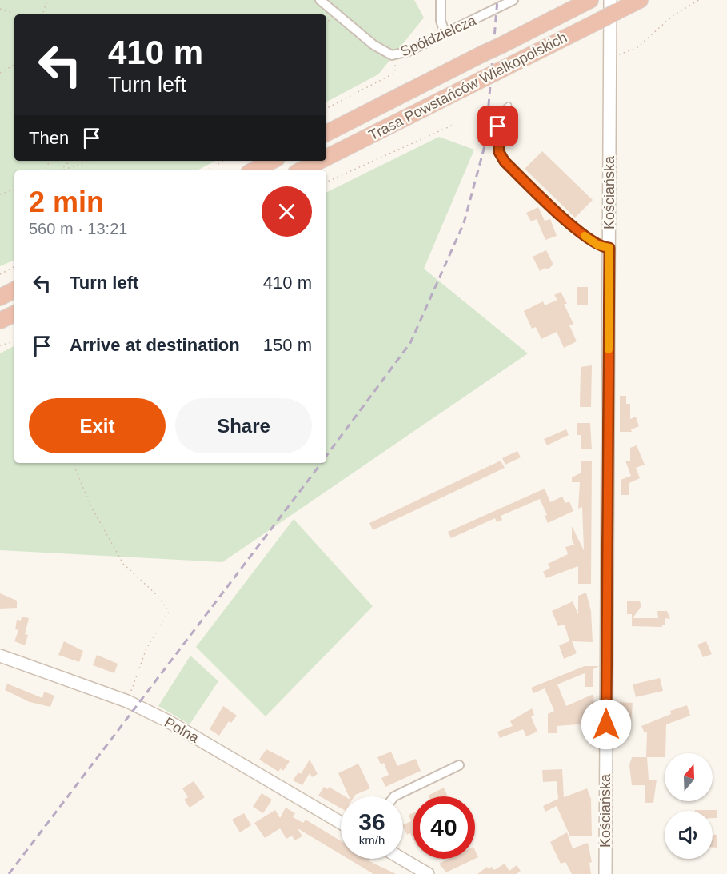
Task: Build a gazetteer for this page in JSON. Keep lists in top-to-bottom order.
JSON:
{
  "streets": {
    "highway": ["Trasa Powstańców Wielkopolskich"],
    "street": ["Spółdzielcza", "Kościańska", "Polna"]
  },
  "crossings": [
    ["Trasa Powstańców Wielkopolskich", "Kościańska"]
  ],
  "north": "top",
  "page": {
    "turn": ["410 m", "Turn left"],
    "then": "Then",
    "heading": ["2 min", "560 m · 13:21"],
    "list": [
      {
        "name": "Turn left",
        "value": "410 m"
      },
      {
        "name": "Arrive at destination",
        "value": "150 m"
      }
    ],
    "buttons": ["Exit", "Share"],
    "speed": "36 km/h",
    "limit": "40"
  }
}
